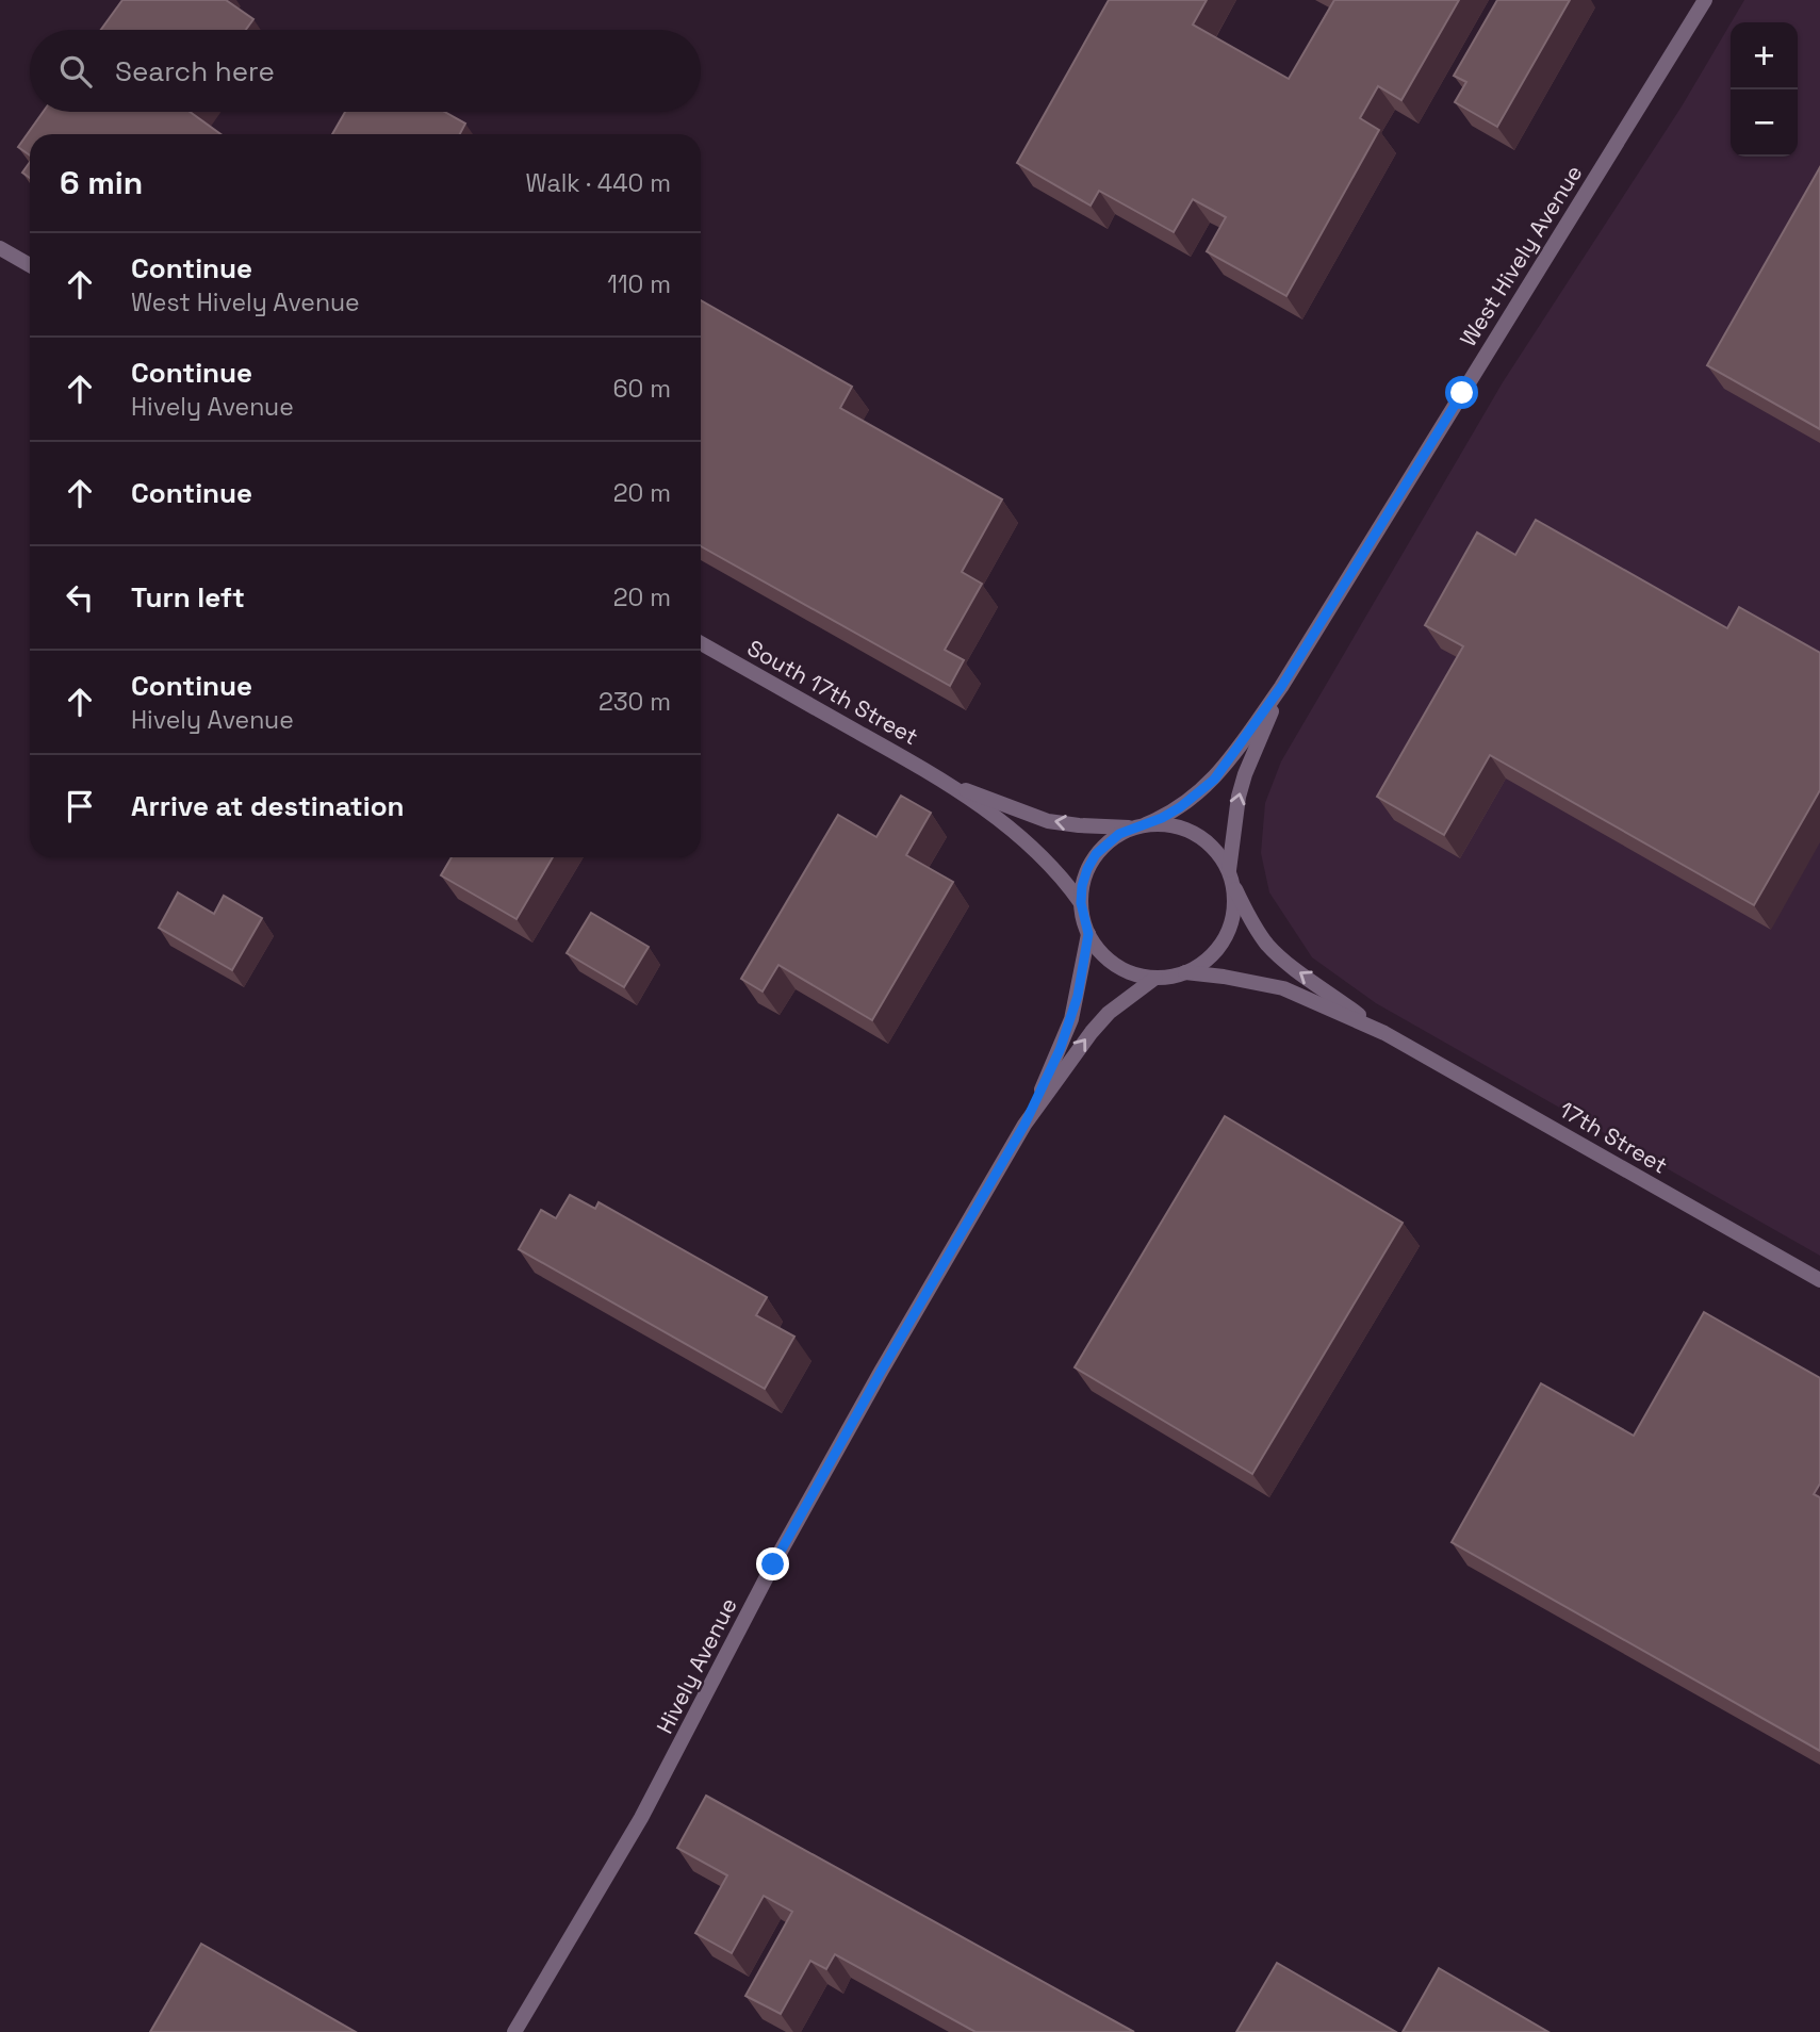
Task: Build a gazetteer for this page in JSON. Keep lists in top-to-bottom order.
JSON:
{
  "streets": {
    "street": [
      "West Hively Avenue",
      "South 17th Street",
      "17th Street",
      "Hively Avenue"
    ]
  },
  "crossings": [
    ["17th Street", "Hively Avenue"]
  ],
  "page": {
    "map_buttons": ["+", "−"],
    "search": "Search here",
    "heading": ["6 min", "Walk · 440 m"],
    "list": [
      ["Continue", "West Hively Avenue", "110 m"],
      ["Continue", "Hively Avenue", "60 m"],
      ["Continue", "20 m"],
      ["Turn left", "20 m"],
      ["Continue", "Hively Avenue", "230 m"],
      "Arrive at destination"
    ]
  }
}
